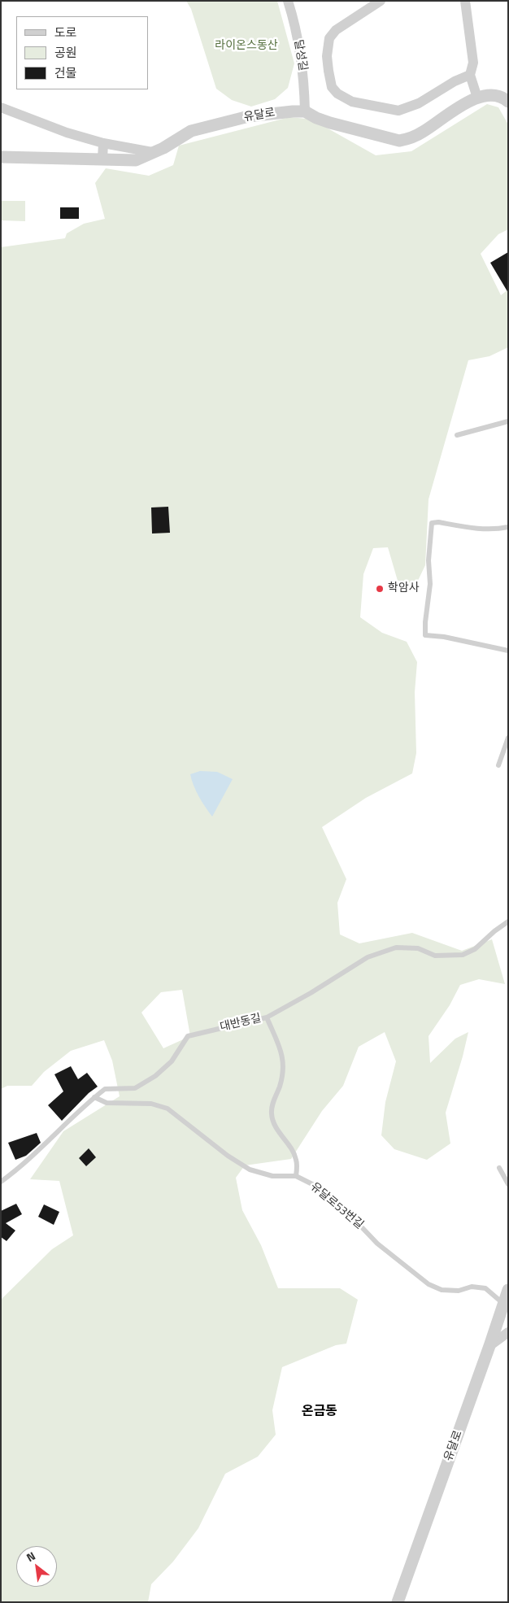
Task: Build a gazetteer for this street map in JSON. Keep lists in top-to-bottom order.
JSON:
{
  "streets": {
    "street": ["달성길", "유달로"],
    "lane": ["대반동길", "유달로53번길"]
  },
  "crossings": [
    ["달성길", "유달로"],
    ["유달로", "유달로53번길"],
    ["대반동길", "유달로53번길"]
  ],
  "districts": ["온금동"],
  "parks": ["라이온스동산"],
  "places": ["학암사"],
  "legend": ["도로", "공원", "건물"],
  "north": "top left"
}
